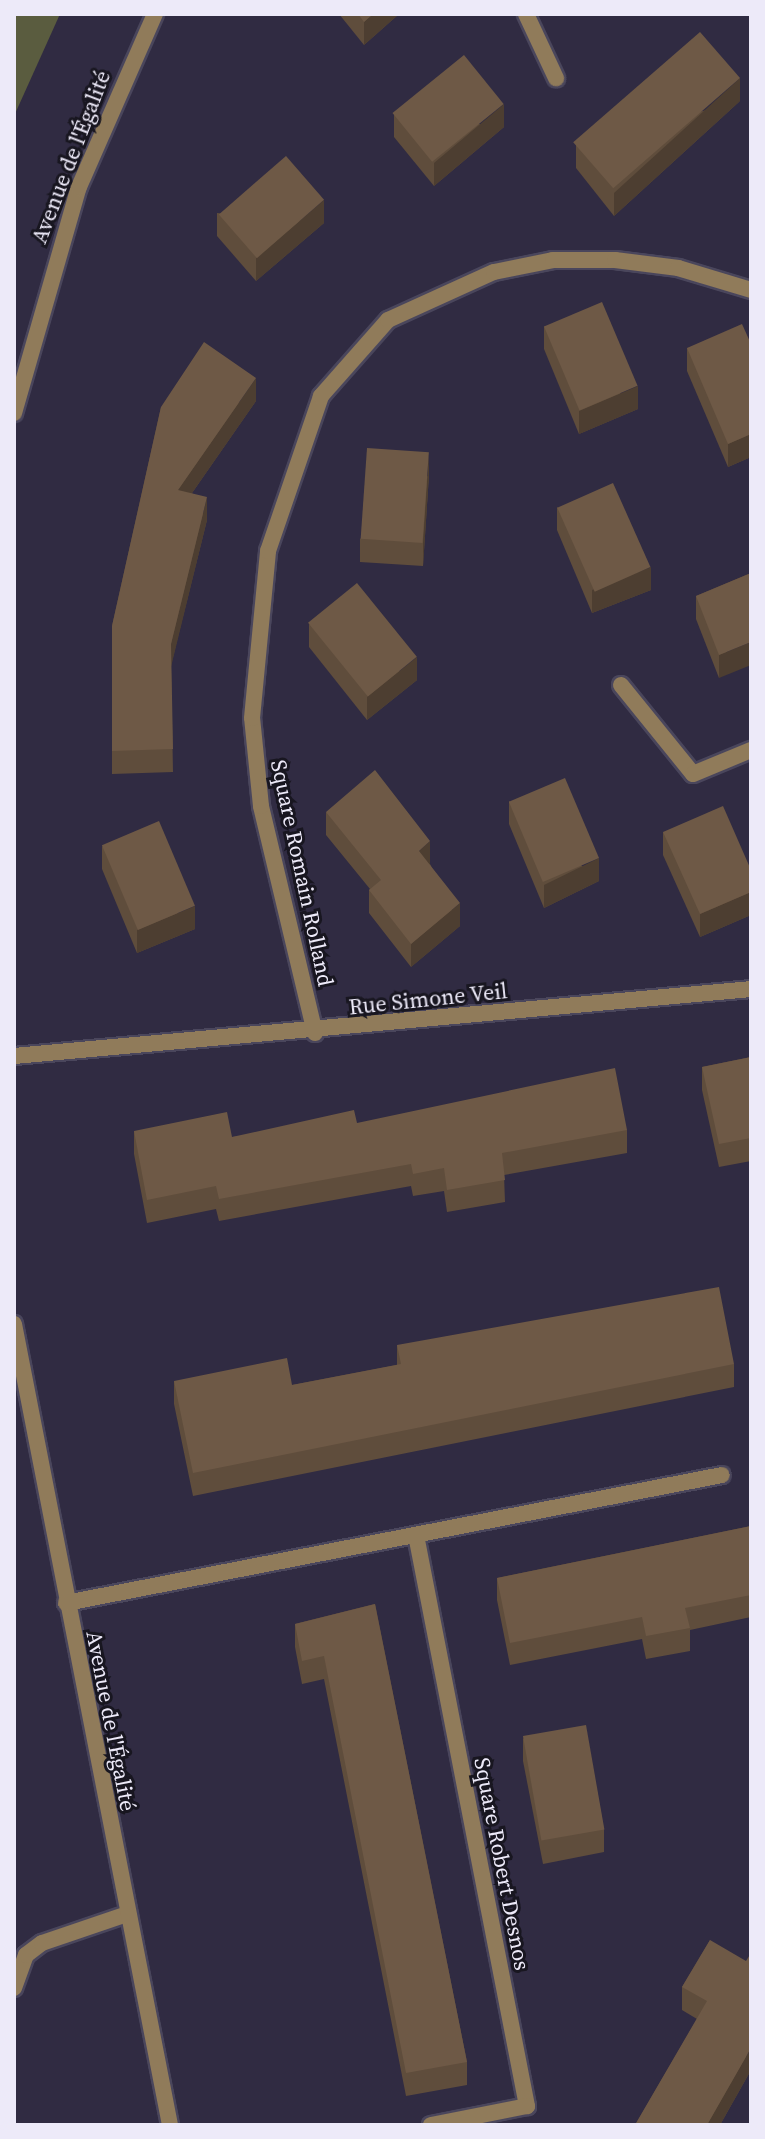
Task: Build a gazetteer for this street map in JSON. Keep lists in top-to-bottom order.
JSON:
{
  "streets": {
    "street": [
      "Avenue de l'Égalité",
      "Square Romain Rolland",
      "Rue Simone Veil",
      "Square Robert Desnos"
    ]
  },
  "crossings": [
    ["Square Romain Rolland", "Rue Simone Veil"]
  ]
}
